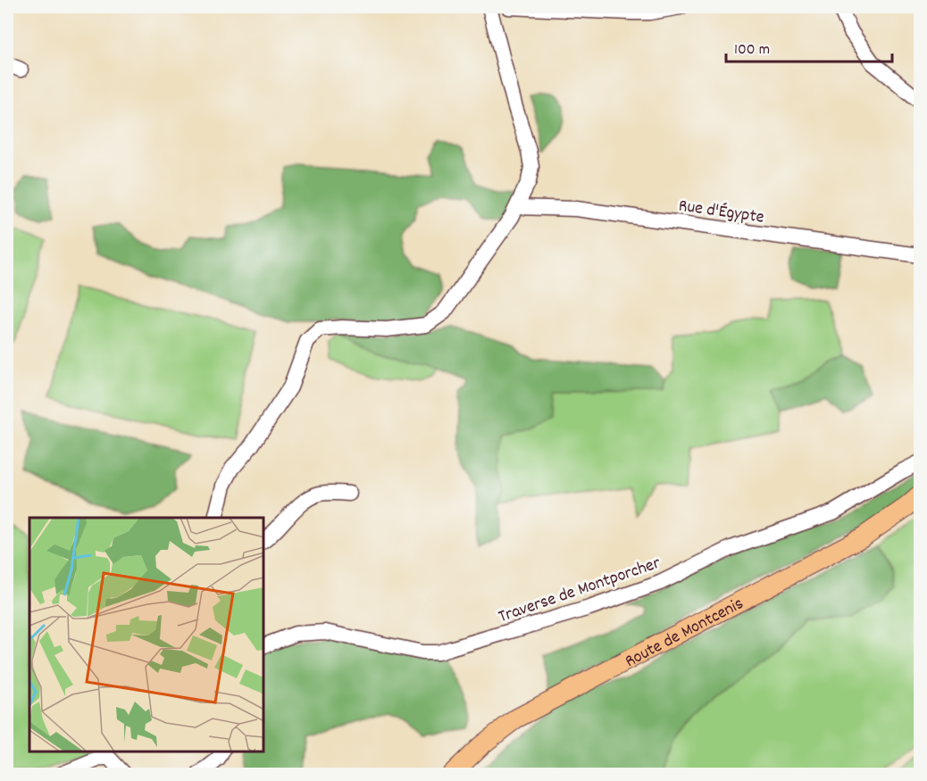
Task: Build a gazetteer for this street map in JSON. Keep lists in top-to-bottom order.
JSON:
{
  "streets": {
    "main road": ["Route de Montcenis"],
    "street": ["Rue d'Égypte", "Traverse de Montporcher"]
  },
  "scale_bar": "100 m"
}
